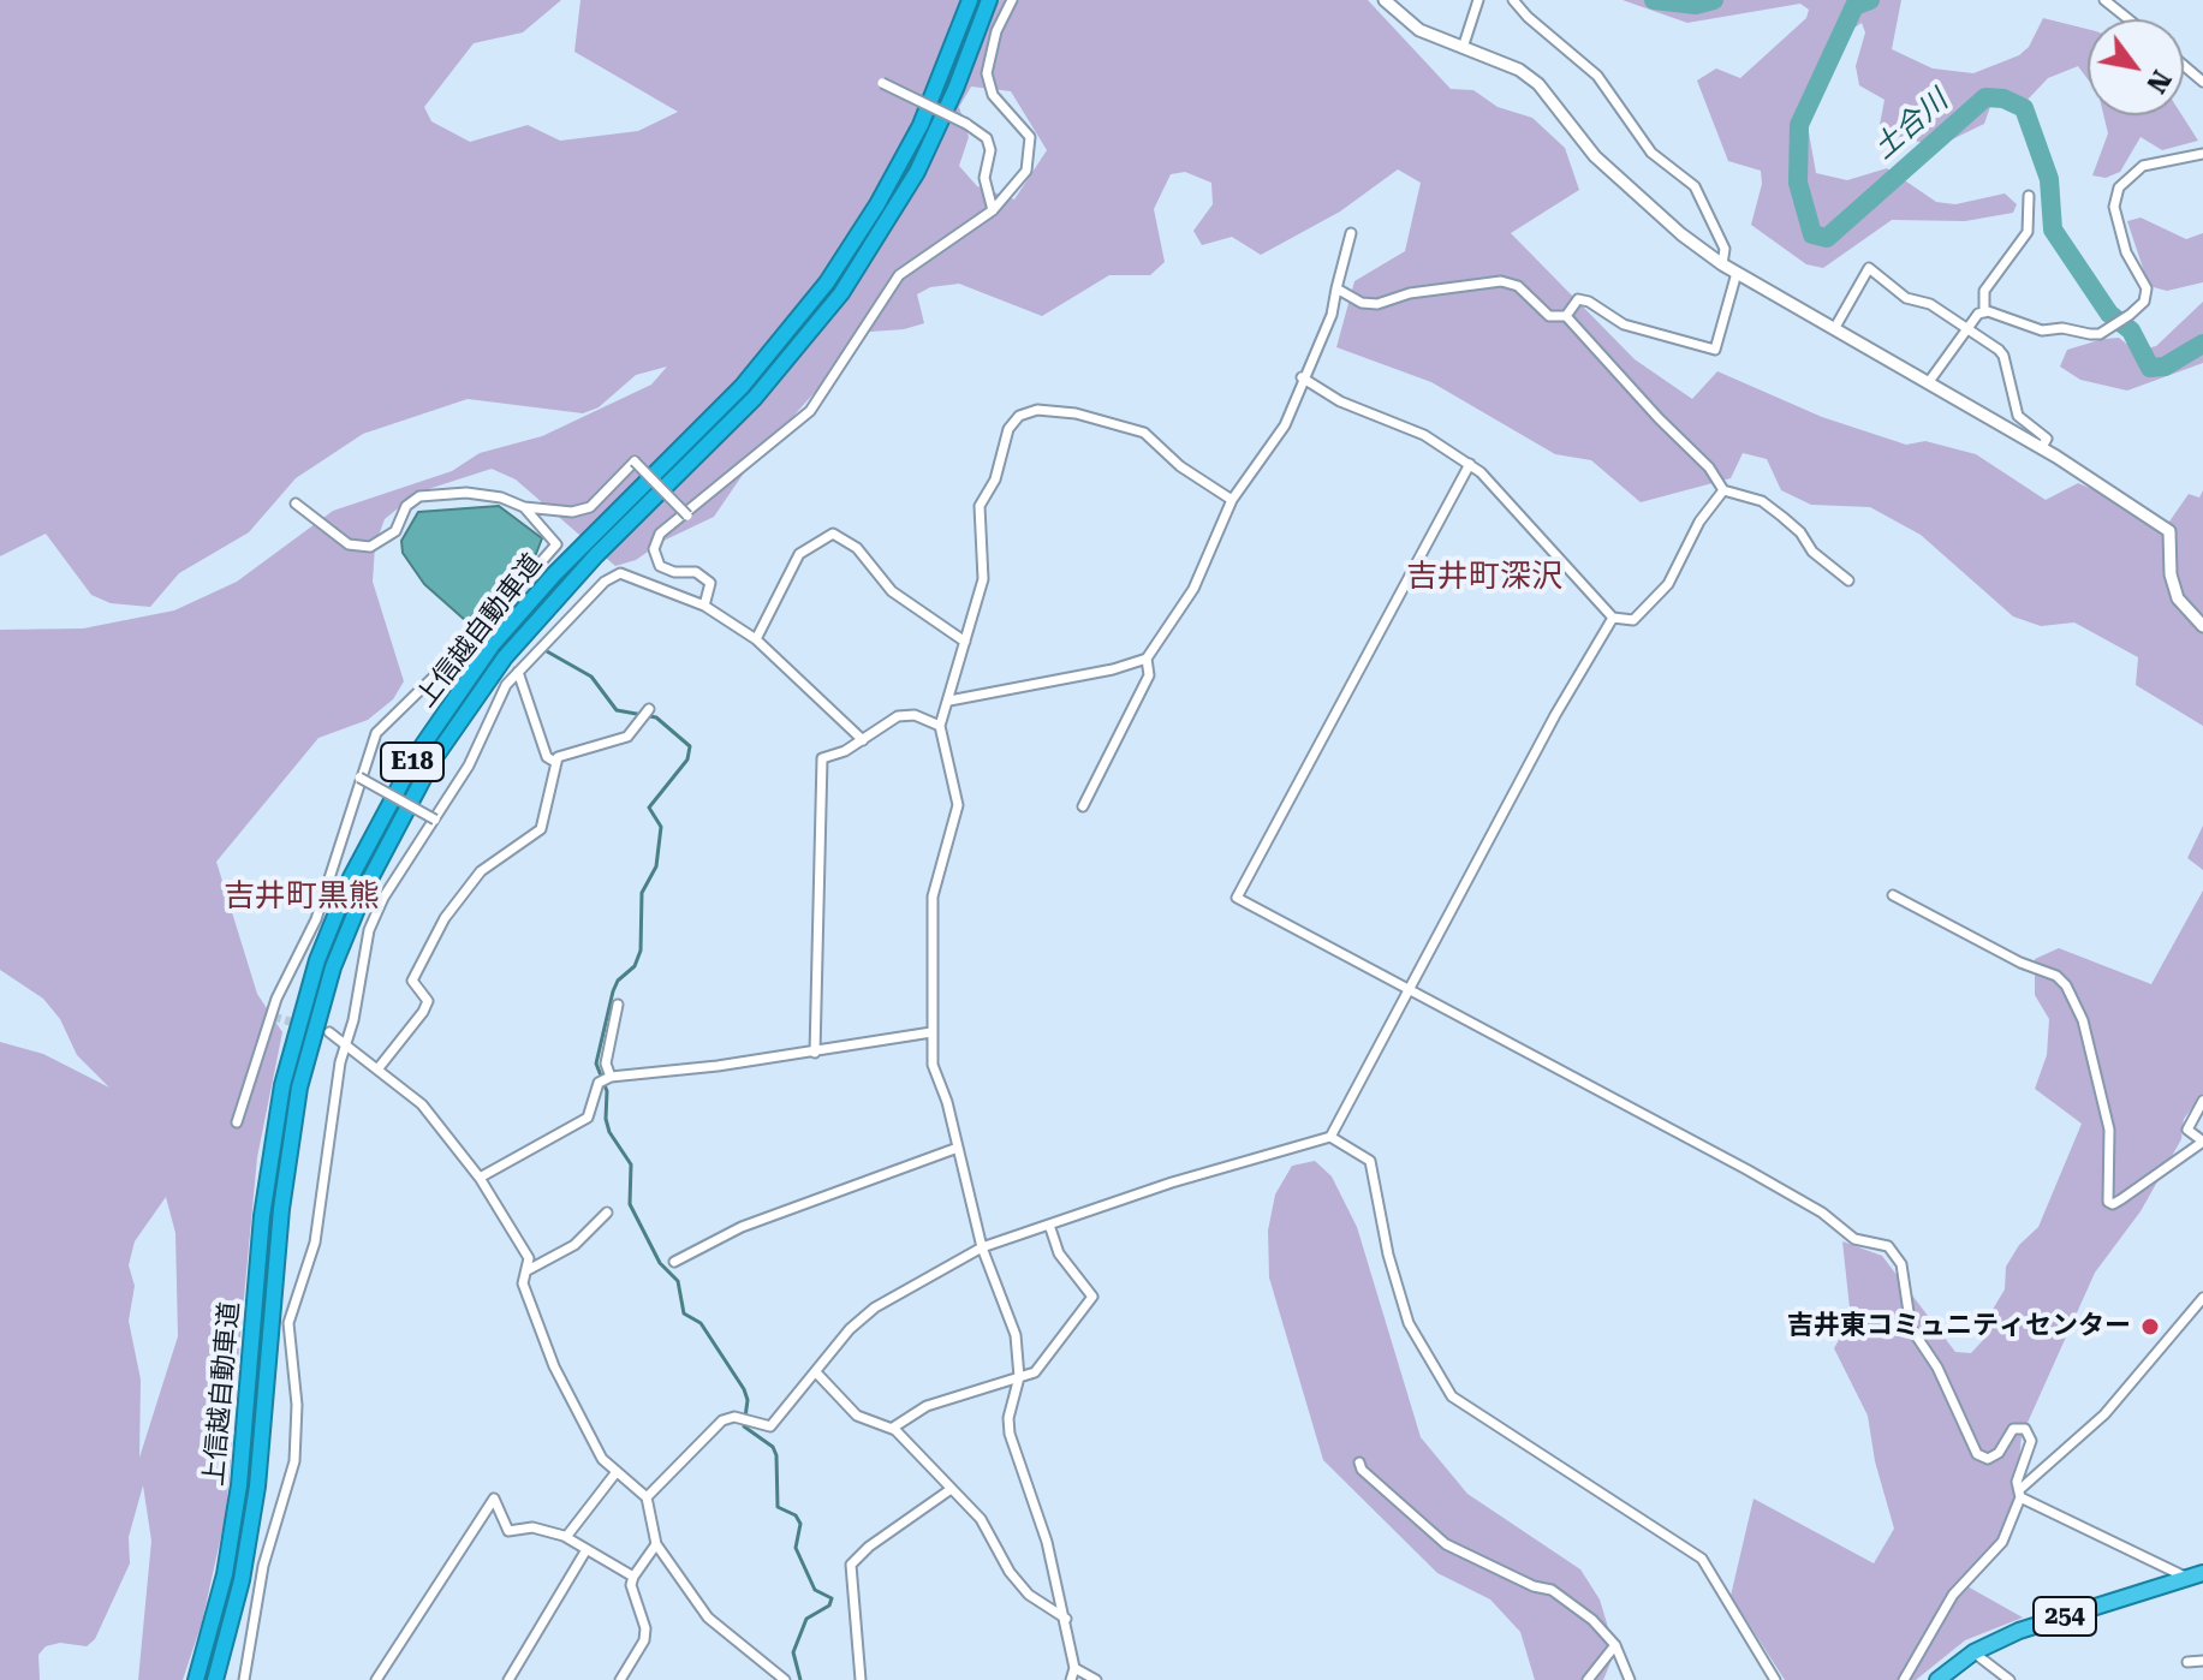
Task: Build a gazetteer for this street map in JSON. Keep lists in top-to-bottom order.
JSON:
{
  "streets": {
    "highway": ["上信越自動車道", "E18", "254"]
  },
  "districts": ["吉井町深沢", "吉井町黒熊"],
  "water": ["土合川"],
  "places": ["吉井東コミュニティセンター"],
  "north": "bottom right"
}
